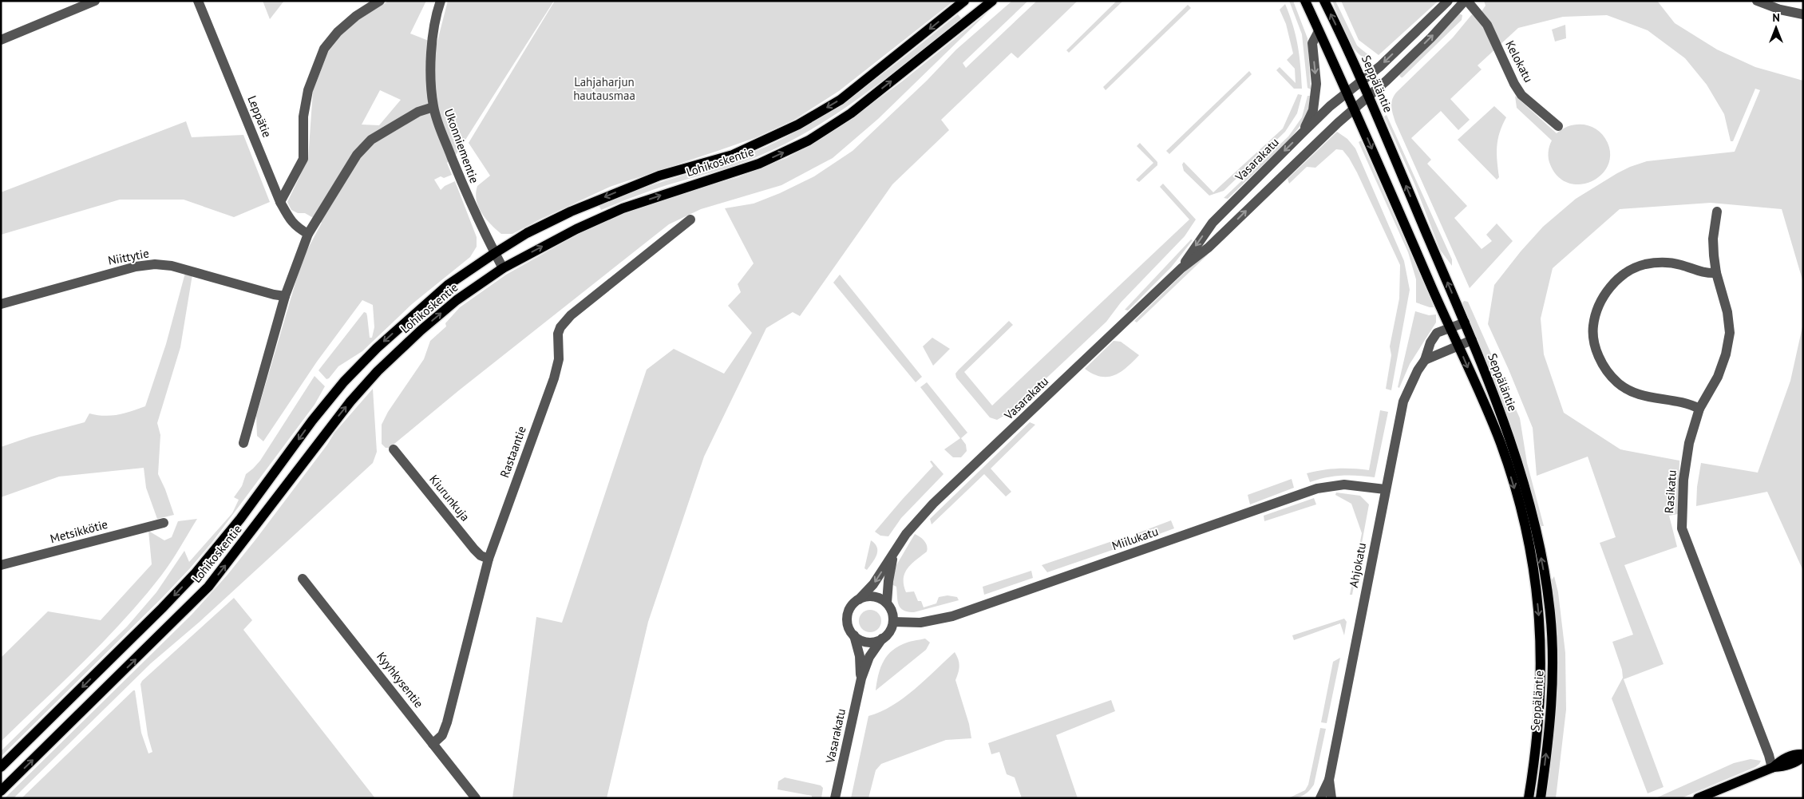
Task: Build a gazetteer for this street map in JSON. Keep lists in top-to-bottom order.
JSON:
{
  "streets": {
    "main road": ["Seppäläntie", "Lohikoskentie"],
    "street": [
      "Kelokatu",
      "Leppätie",
      "Ukonniementie",
      "Vasarakatu",
      "Niittytie",
      "Rastaantie",
      "Rasikatu",
      "Kiurunkuja",
      "Metsikkötie",
      "Miilukatu",
      "Ahjokatu",
      "Kyyhkysentie"
    ]
  },
  "crossings": [
    ["Kelokatu", "Vasarakatu"],
    ["Seppäläntie", "Vasarakatu"],
    ["Seppäläntie", "Ahjokatu"],
    ["Ukonniementie", "Lohikoskentie"],
    ["Vasarakatu", "Miilukatu"],
    ["Rastaantie", "Kiurunkuja"],
    ["Rastaantie", "Kyyhkysentie"],
    ["Miilukatu", "Ahjokatu"]
  ],
  "parks": ["Lahjaharjun hautausmaa"],
  "north": "top"
}
